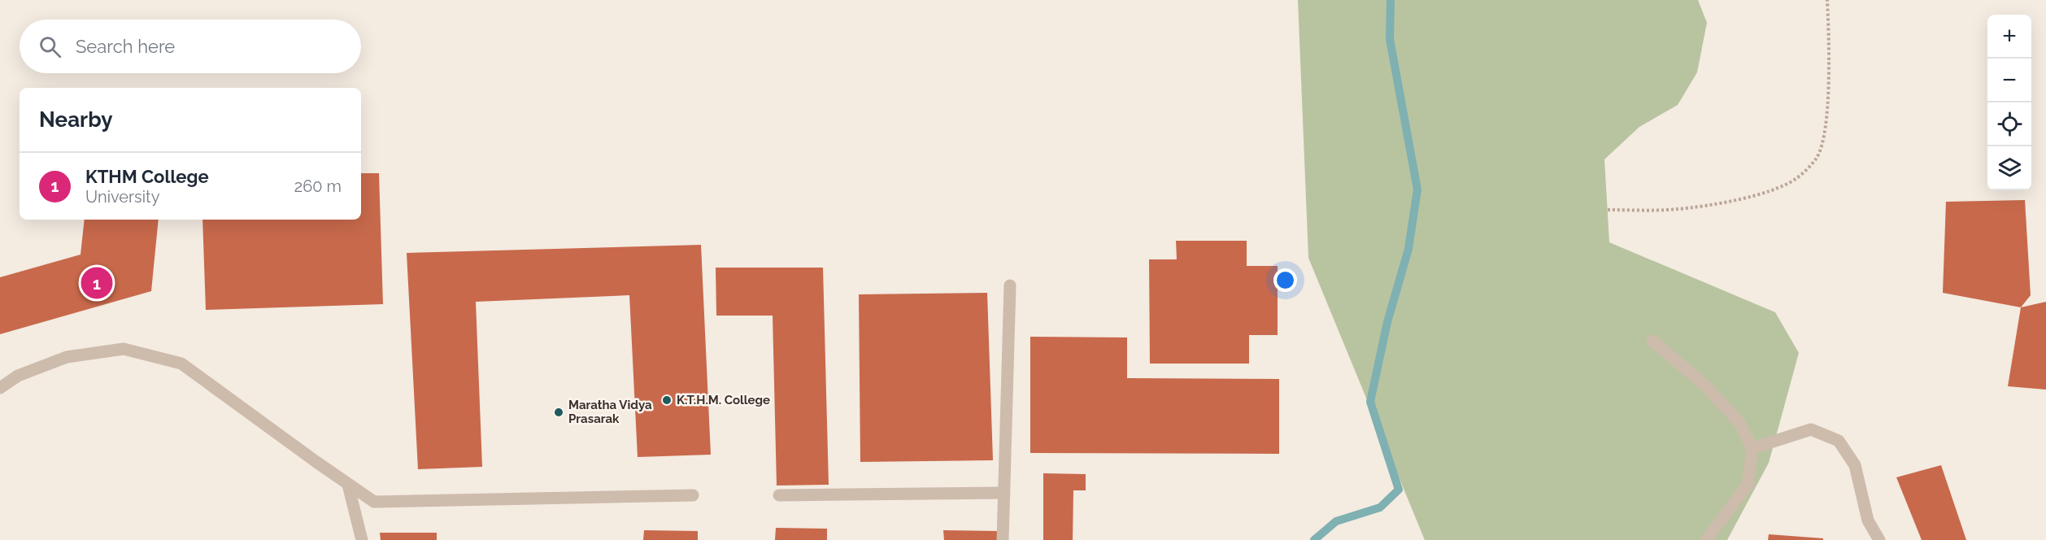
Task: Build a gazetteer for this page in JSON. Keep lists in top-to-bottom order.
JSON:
{
  "places": ["K.T.H.M. College", "Maratha Vidya Prasarak"],
  "page": {
    "map_buttons": ["+", "−"],
    "search": "Search here",
    "heading": "Nearby",
    "list": [
      {
        "mark": "1",
        "name": "KTHM College",
        "note": "University",
        "value": "260 m"
      }
    ],
    "pins": "1"
  }
}
